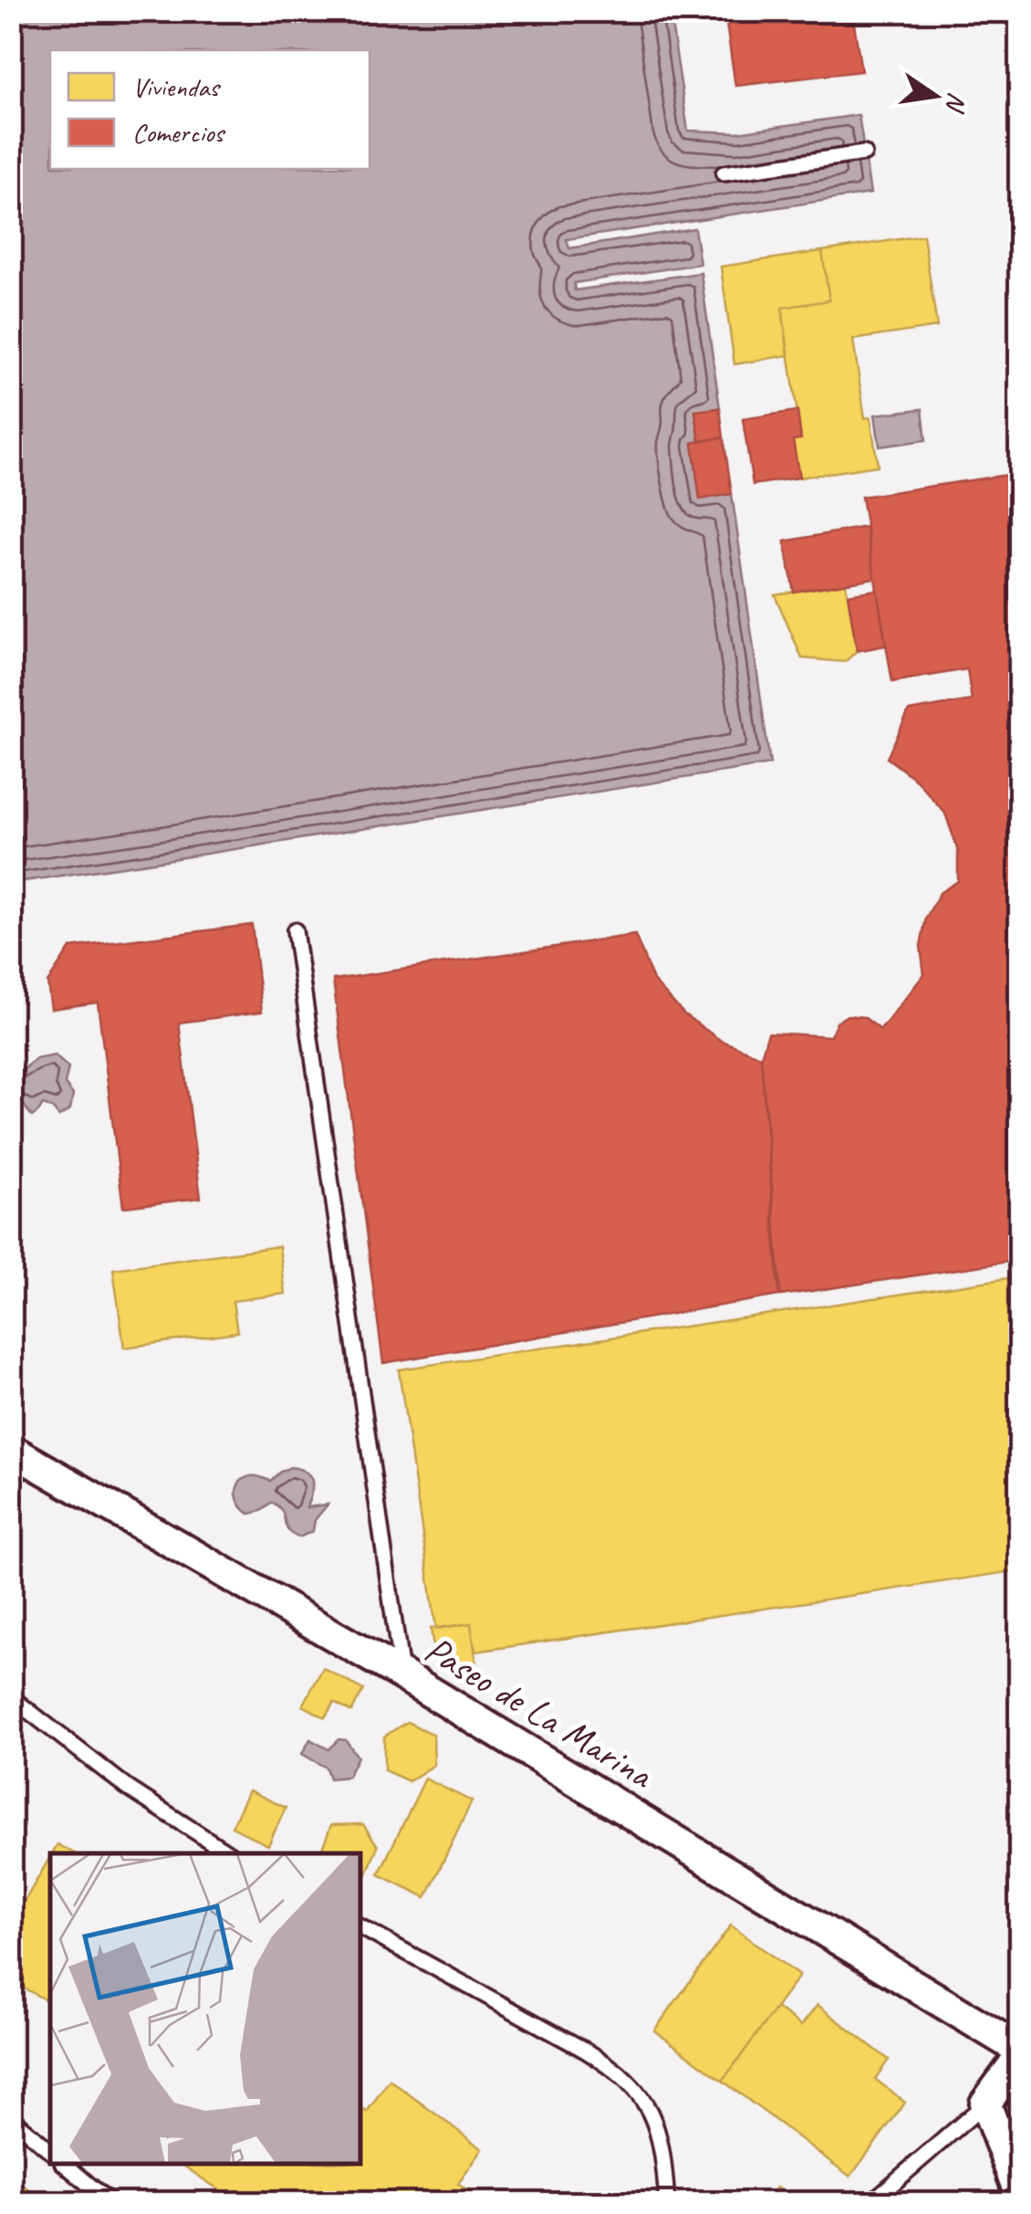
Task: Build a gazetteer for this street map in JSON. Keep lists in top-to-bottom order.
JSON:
{
  "streets": {
    "street": ["Paseo de La Marina"]
  },
  "legend": ["Viviendas", "Comercios"],
  "north": "right"
}
